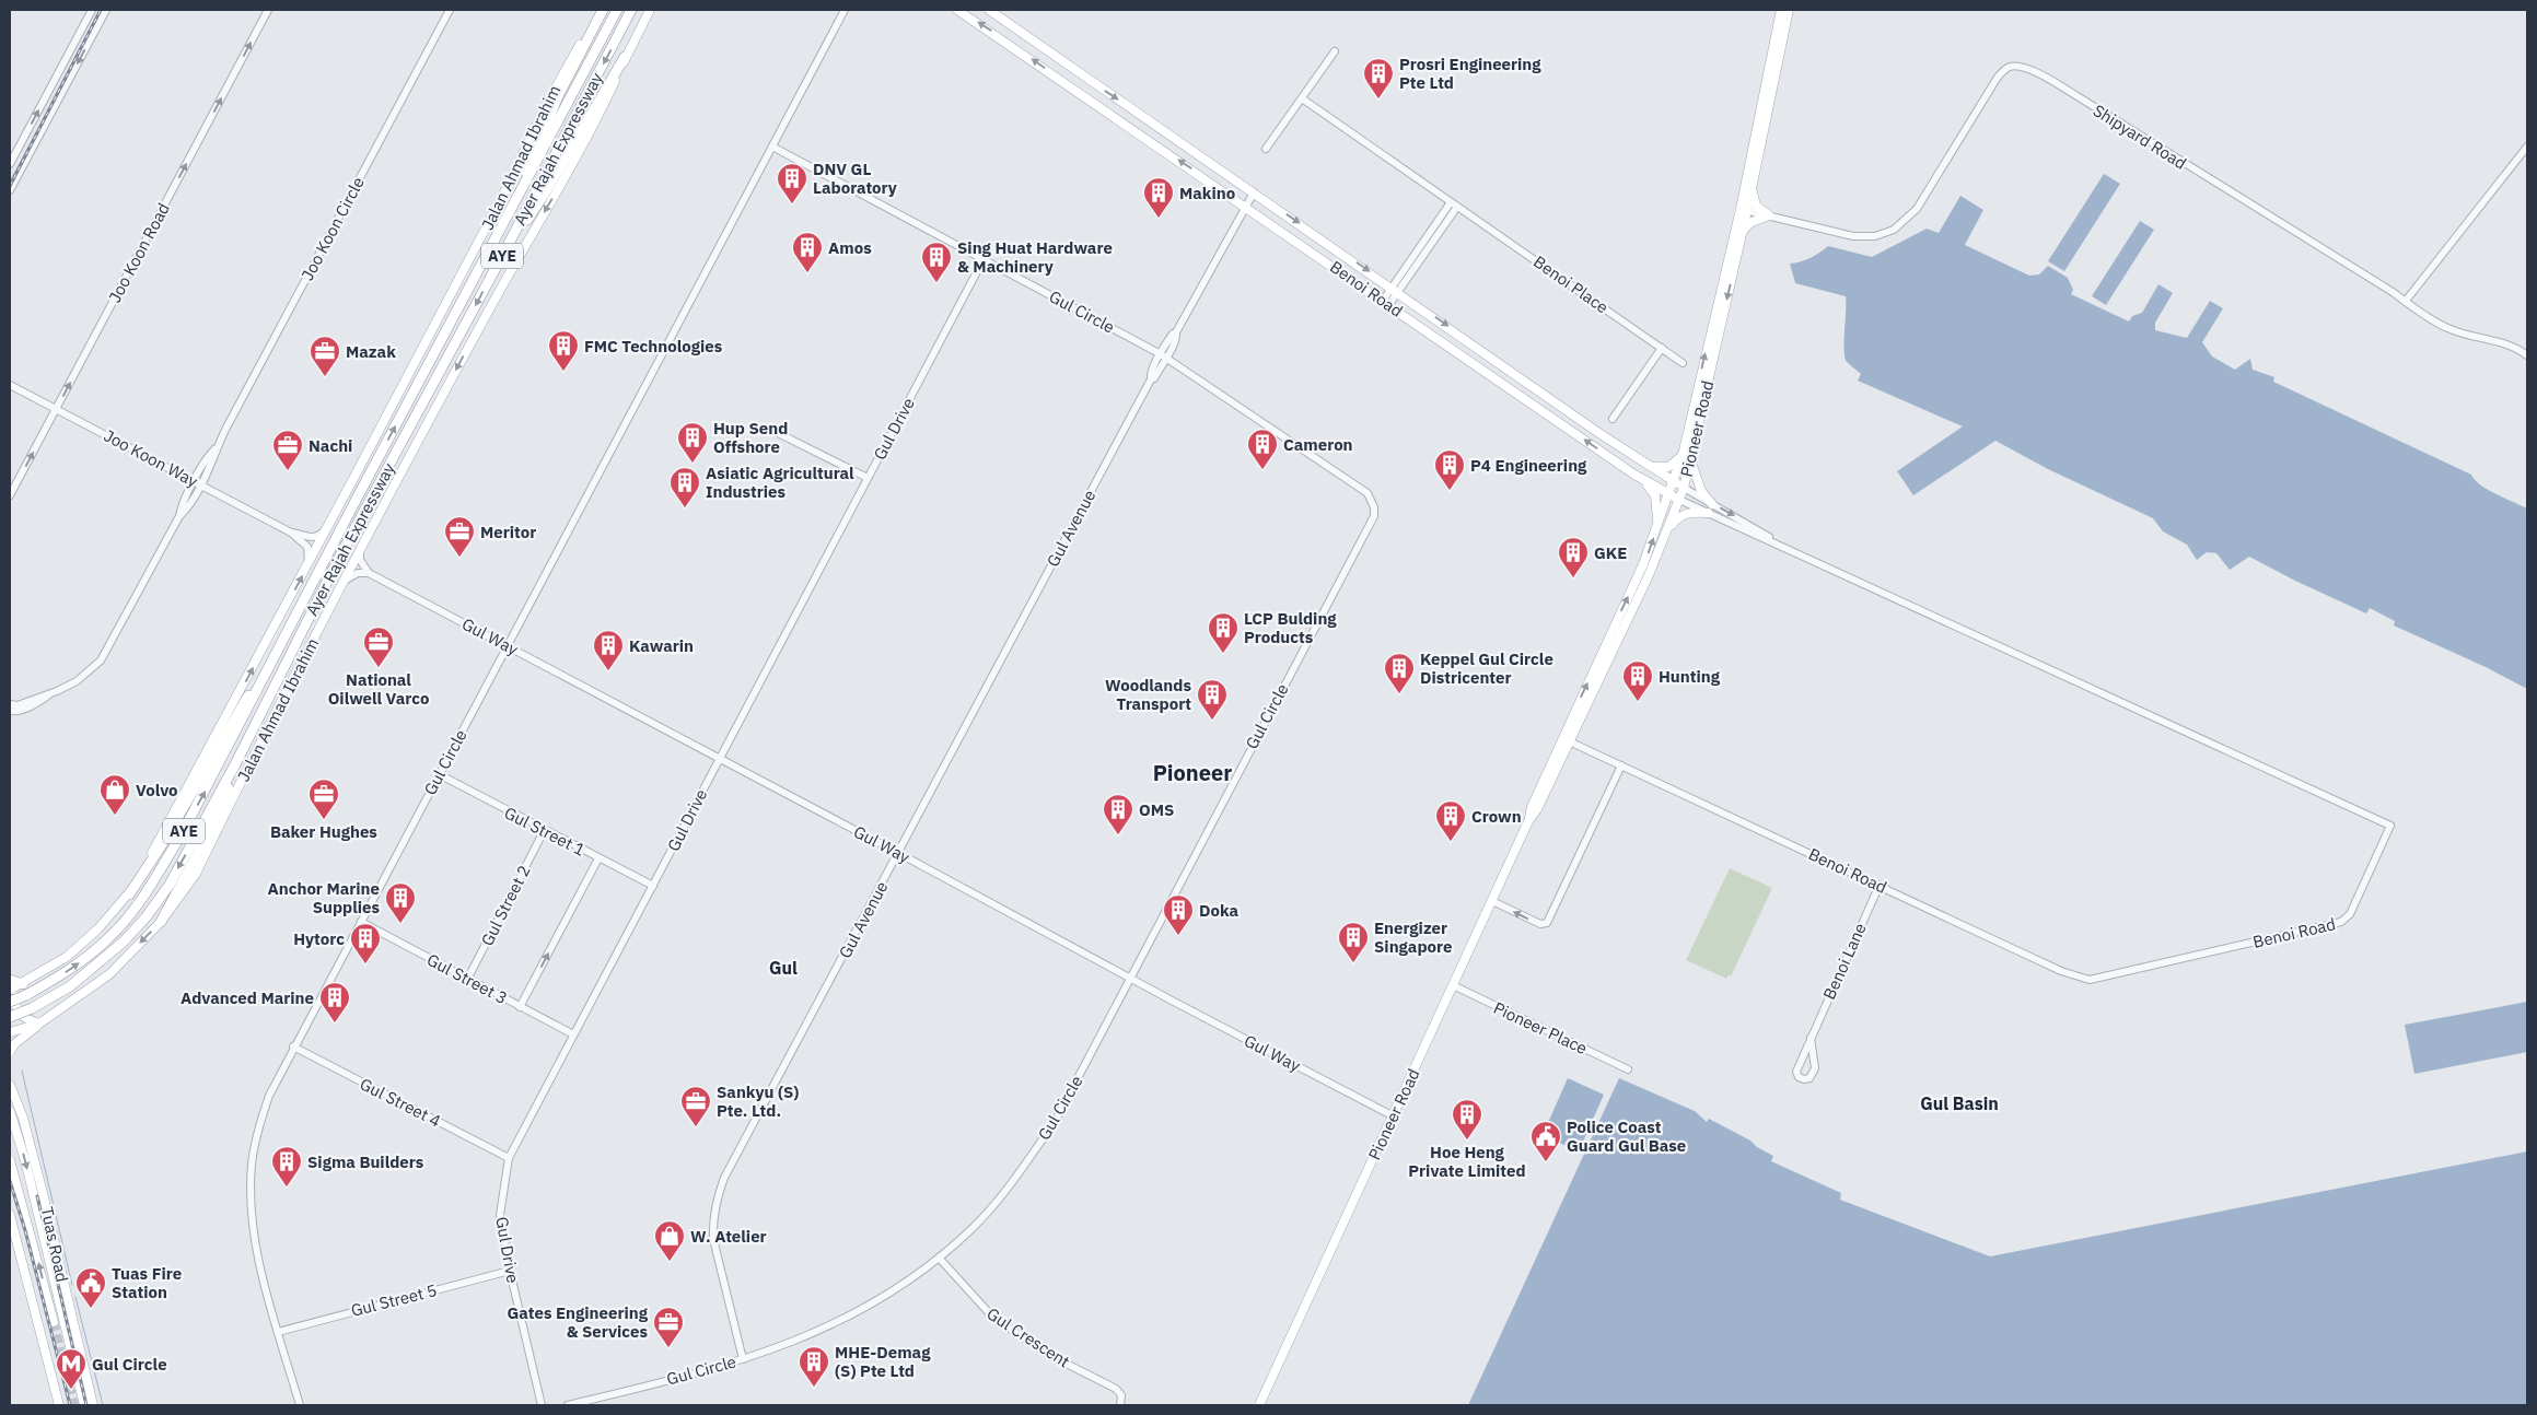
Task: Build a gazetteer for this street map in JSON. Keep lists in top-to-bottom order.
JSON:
{
  "streets": {
    "highway": ["Ayer Rajah Expressway", "AYE"],
    "main road": [
      "Jalan Ahmad Ibrahim",
      "Benoi Road",
      "Pioneer Road",
      "Tuas Road"
    ],
    "street": [
      "Shipyard Road",
      "Joo Koon Circle",
      "Joo Koon Road",
      "Benoi Place",
      "Gul Circle",
      "Gul Drive",
      "Joo Koon Way",
      "Gul Avenue",
      "Gul Way",
      "Gul Street 1",
      "Gul Street 2",
      "Benoi Lane",
      "Gul Street 3",
      "Pioneer Place",
      "Gul Street 4",
      "Gul Street 5",
      "Gul Crescent"
    ]
  },
  "crossings": [
    ["Shipyard Road", "Pioneer Road"],
    ["Jalan Ahmad Ibrahim", "Joo Koon Way"],
    ["Joo Koon Circle", "Joo Koon Way"],
    ["Joo Koon Road", "Joo Koon Way"],
    ["Benoi Road", "Pioneer Road"],
    ["Benoi Road", "Gul Avenue"],
    ["Benoi Road", "Benoi Lane"],
    ["Gul Circle", "Gul Drive"],
    ["Gul Circle", "Gul Avenue"],
    ["Gul Circle", "Gul Way"],
    ["Gul Circle", "Gul Street 1"],
    ["Gul Circle", "Gul Street 3"],
    ["Gul Circle", "Gul Street 4"],
    ["Gul Circle", "Gul Street 5"],
    ["Gul Circle", "Gul Crescent"],
    ["Gul Drive", "Gul Way"],
    ["Gul Drive", "Gul Street 1"],
    ["Gul Drive", "Gul Street 3"],
    ["Gul Drive", "Gul Street 4"],
    ["Gul Drive", "Gul Street 5"],
    ["Pioneer Road", "Gul Way"],
    ["Pioneer Road", "Pioneer Place"],
    ["Gul Avenue", "Gul Way"],
    ["Gul Street 1", "Gul Street 2"],
    ["Gul Street 2", "Gul Street 3"]
  ],
  "one_way": ["Joo Koon Road"],
  "districts": ["Pioneer", "Gul", "Gul Basin"],
  "places": {
    "building": [
      "Prosri Engineering Pte Ltd",
      "DNV GL Laboratory",
      "Makino",
      "Amos",
      "Sing Huat Hardware & Machinery",
      "FMC Technologies",
      "Hup Send Offshore",
      "Cameron",
      "P4 Engineering",
      "Asiatic Agricultural Industries",
      "GKE",
      "LCP Bulding Products",
      "Kawarin",
      "Keppel Gul Circle Districenter",
      "Hunting",
      "Woodlands Transport",
      "OMS",
      "Crown",
      "Anchor Marine Supplies",
      "Doka",
      "Energizer Singapore",
      "Hytorc",
      "Advanced Marine",
      "Hoe Heng Private Limited",
      "Sigma Builders",
      "MHE-Demag (S) Pte Ltd"
    ],
    "office": [
      "Mazak",
      "Nachi",
      "Meritor",
      "National Oilwell Varco",
      "Baker Hughes",
      "Sankyu (S) Pte. Ltd.",
      "Gates Engineering & Services"
    ],
    "shop": ["Volvo", "W. Atelier"],
    "public building": ["Police Coast Guard Gul Base", "Tuas Fire Station"],
    "metro station": ["Gul Circle"]
  }
}
